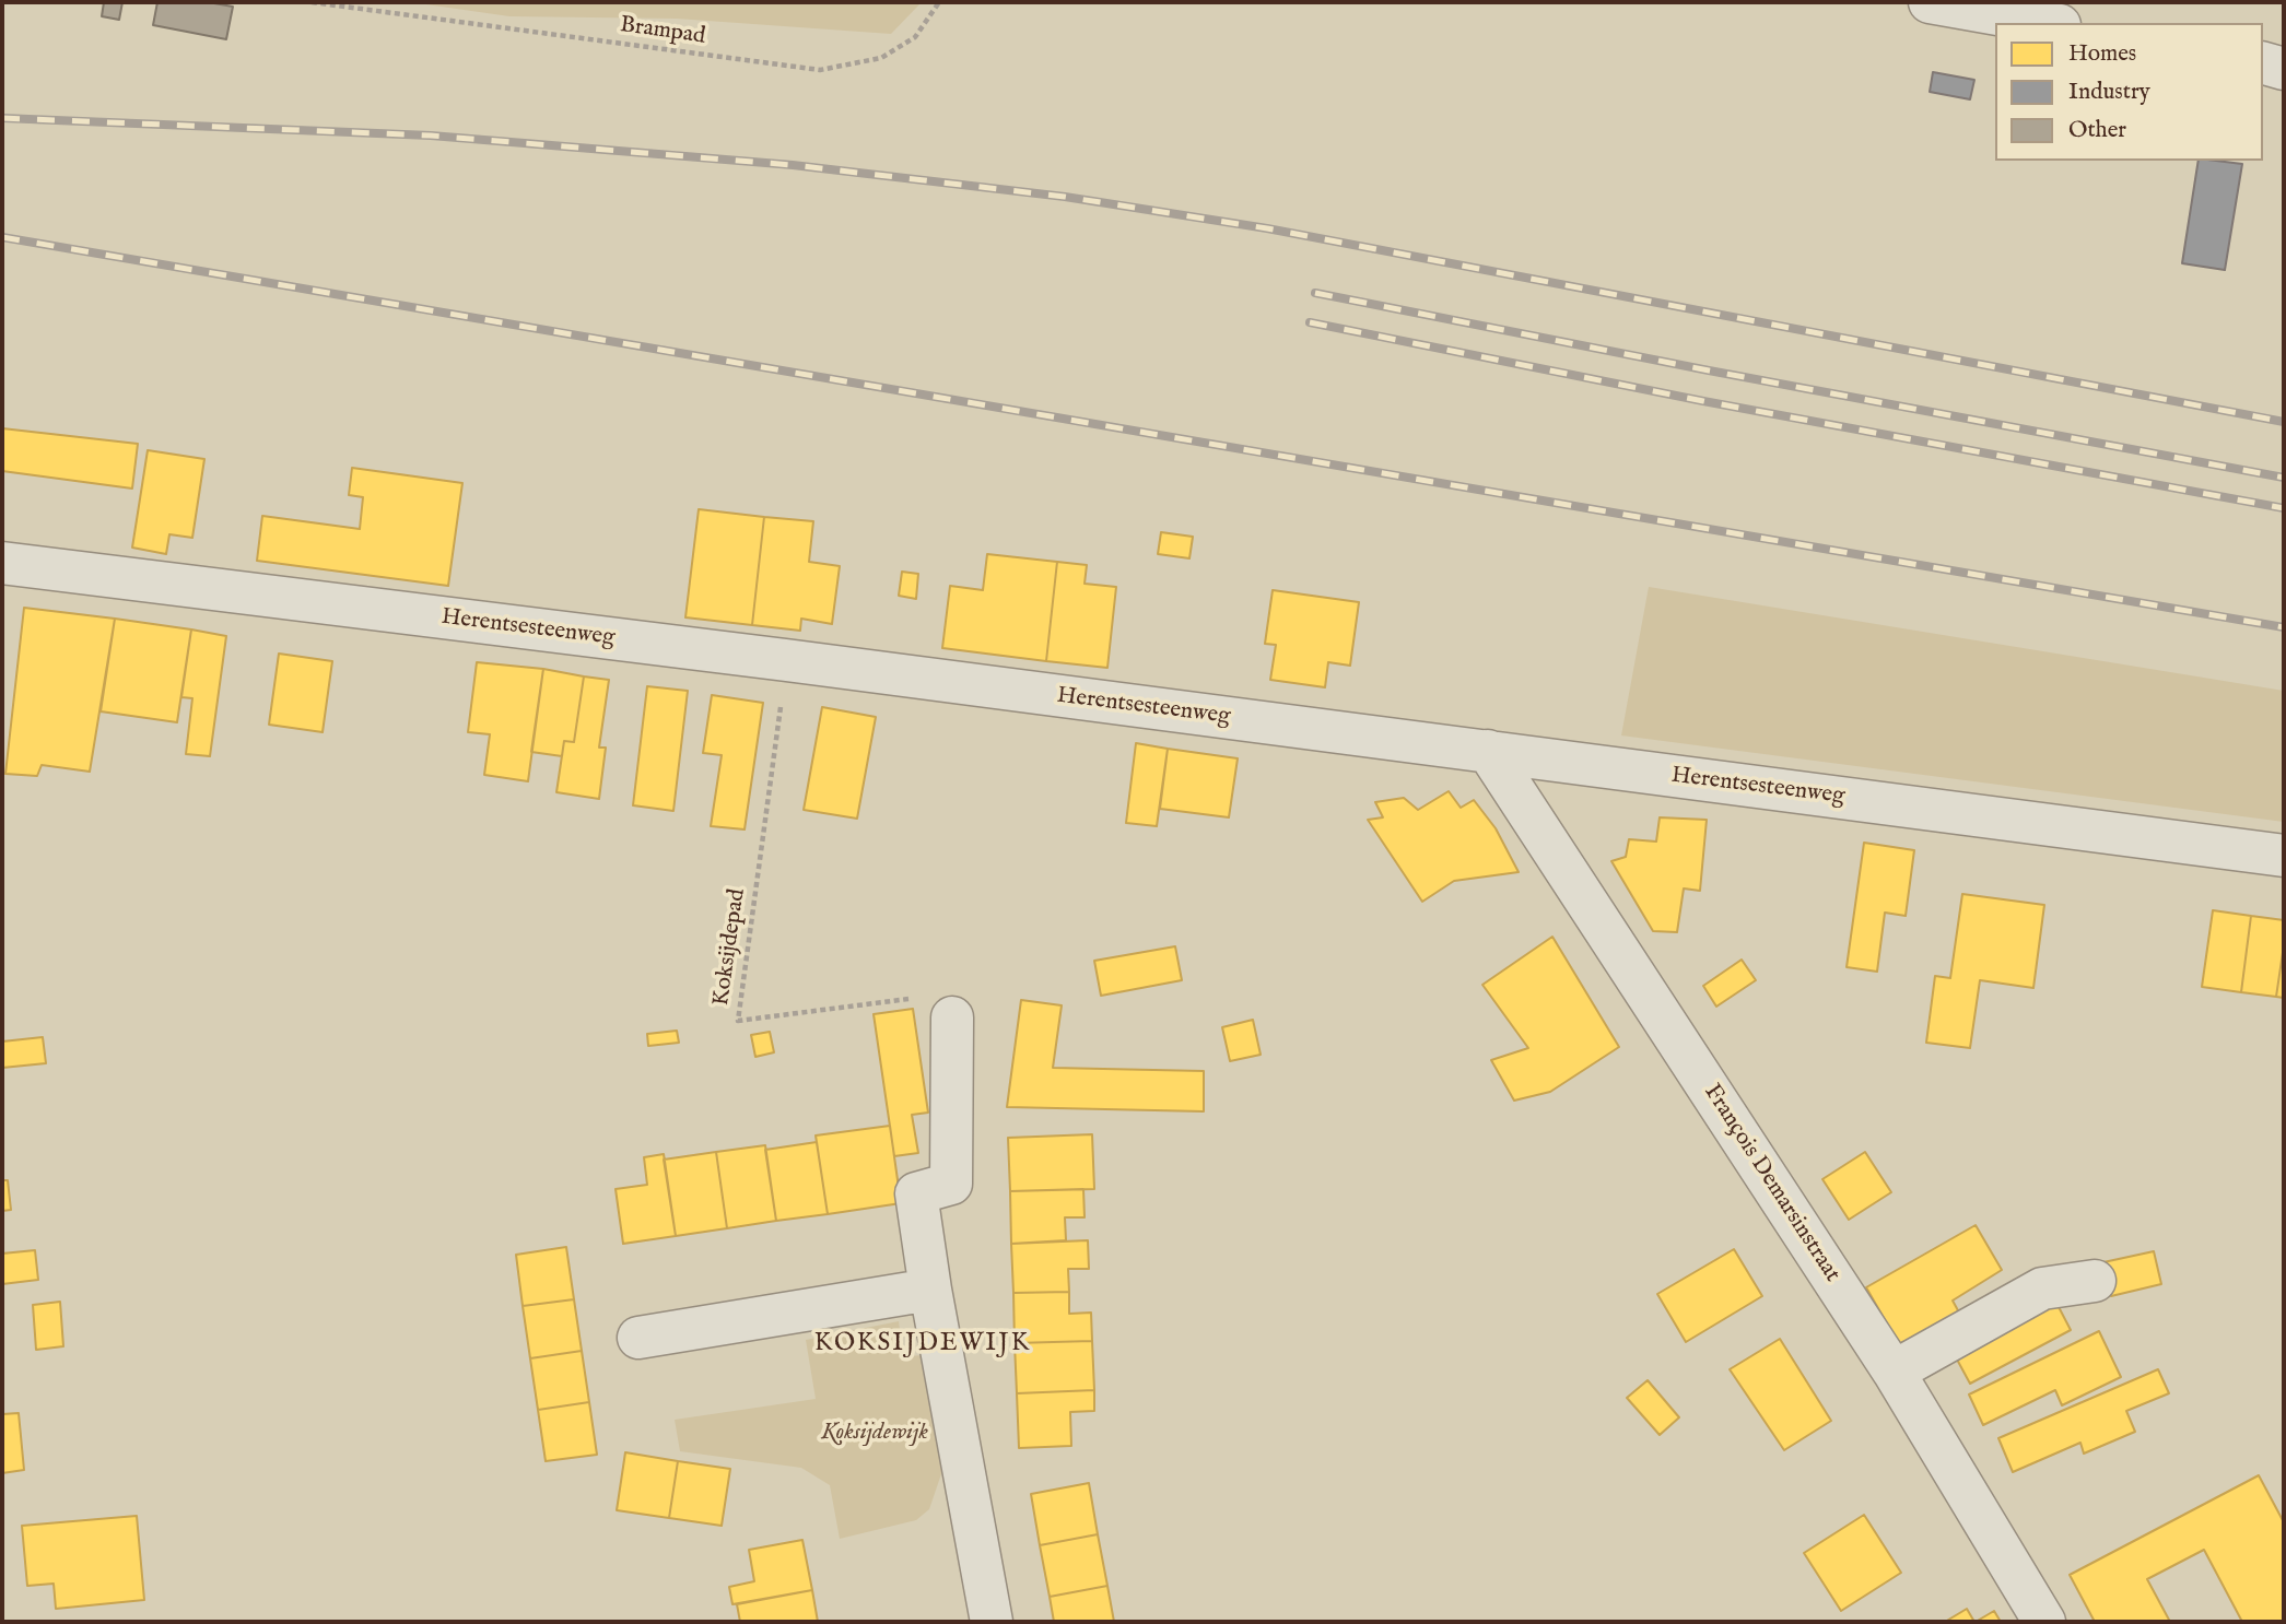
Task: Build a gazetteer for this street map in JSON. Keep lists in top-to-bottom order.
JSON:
{
  "streets": {
    "street": ["Herentsesteenweg", "François Demarsinstraat"],
    "path": ["Brampad", "Koksijdepad"]
  },
  "crossings": [
    ["Herentsesteenweg", "Koksijdepad"],
    ["Herentsesteenweg", "François Demarsinstraat"]
  ],
  "districts": ["KOKSIJDEWIJK"],
  "parks": ["Koksijdewijk"],
  "legend": ["Homes", "Industry", "Other"]
}
